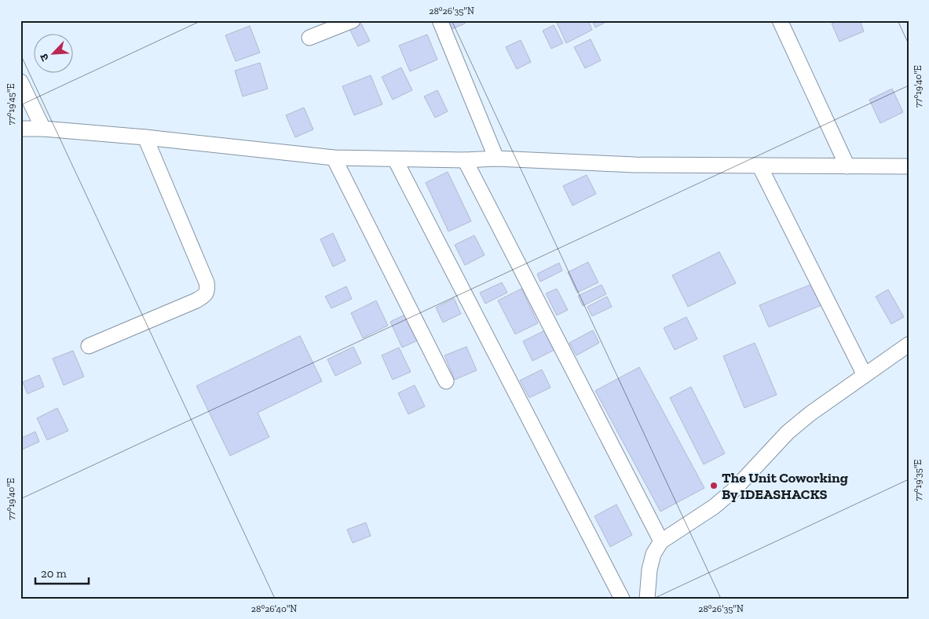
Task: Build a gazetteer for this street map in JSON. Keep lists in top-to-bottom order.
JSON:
{
  "places": ["The Unit Coworking By IDEASHACKS"],
  "scale_bar": "20 m",
  "north": "bottom left",
  "coordinates": [
    "28°26'35\"N",
    "77°19'40\"E",
    "77°19'45\"E",
    "77°19'35\"E",
    "28°26'40\"N"
  ]
}
